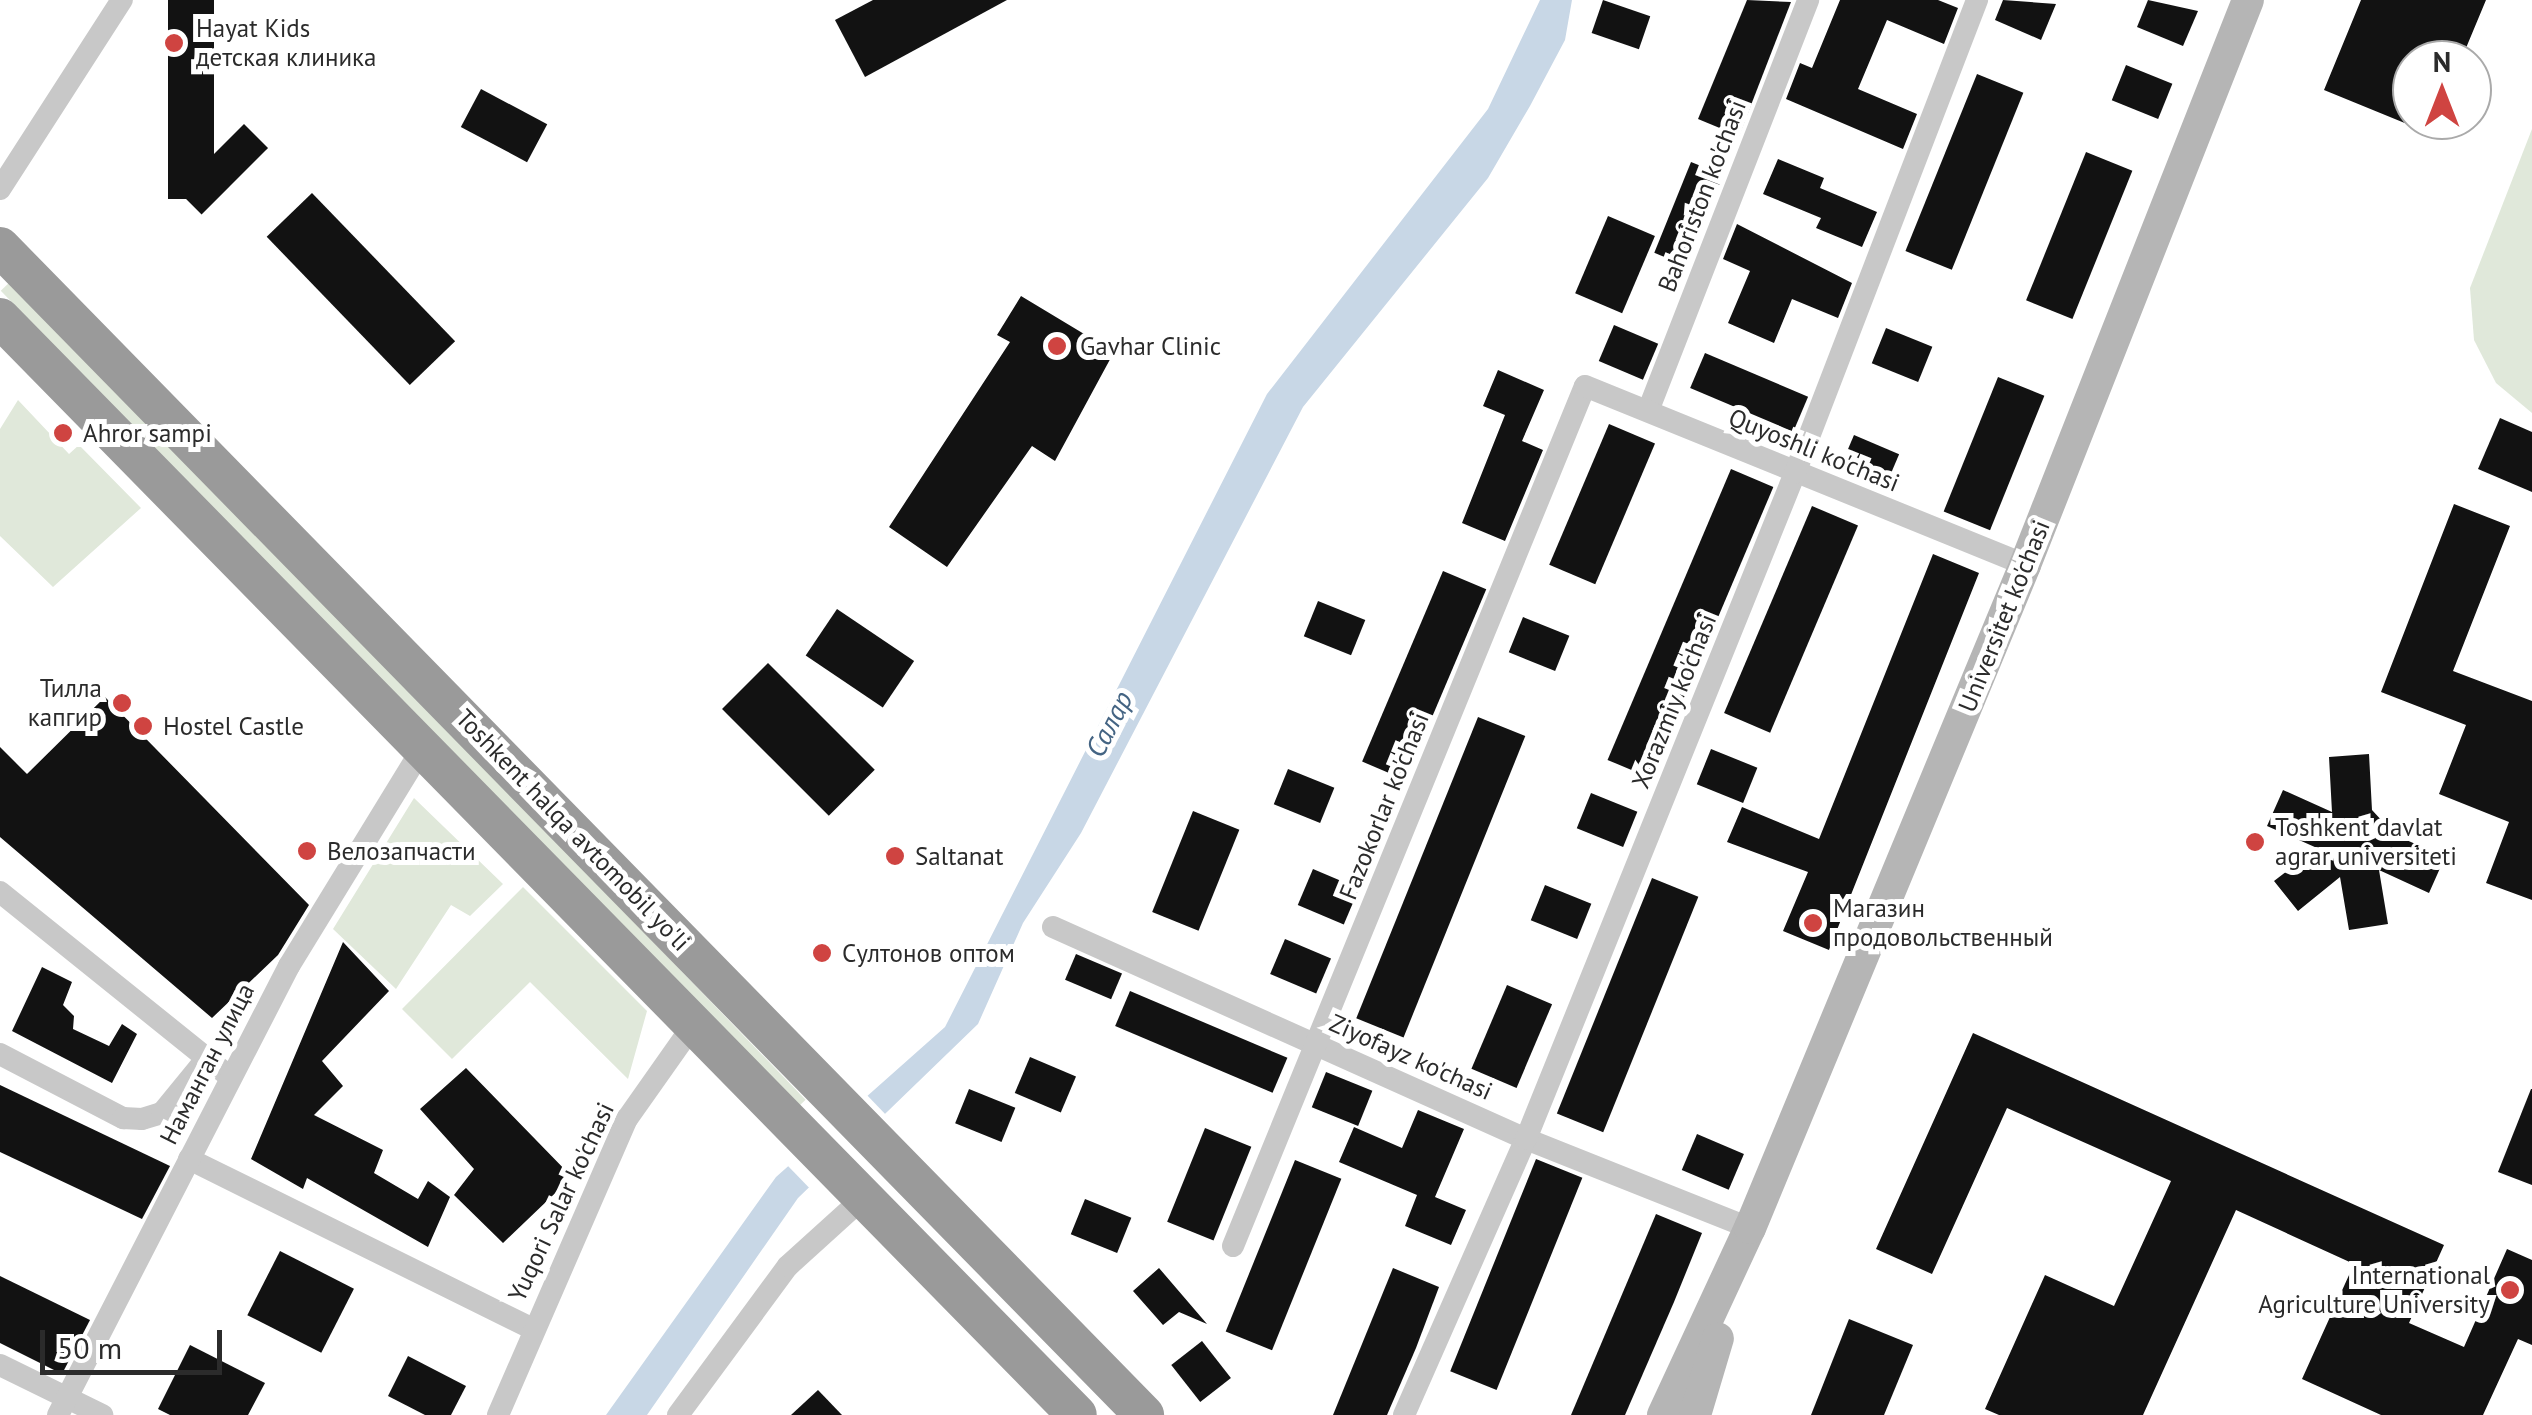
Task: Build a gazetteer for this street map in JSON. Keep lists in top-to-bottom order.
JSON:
{
  "streets": {
    "highway": ["Toshkent halqa avtomobil yo'li"],
    "main road": ["Universitet ko'chasi"],
    "street": [
      "Bahoriston ko'chasi",
      "Quyoshli ko'chasi",
      "Xorazmiy ko'chasi",
      "Fazokorlar ko'chasi",
      "Ziyofayz ko'chasi",
      "Наманган улица",
      "Yuqori Salar ko'chasi"
    ]
  },
  "crossings": [
    ["Bahoriston ko'chasi", "Quyoshli ko'chasi"],
    ["Quyoshli ko'chasi", "Universitet ko'chasi"],
    ["Quyoshli ko'chasi", "Xorazmiy ko'chasi"],
    ["Quyoshli ko'chasi", "Fazokorlar ko'chasi"],
    ["Universitet ko'chasi", "Ziyofayz ko'chasi"],
    ["Xorazmiy ko'chasi", "Ziyofayz ko'chasi"],
    ["Fazokorlar ko'chasi", "Ziyofayz ko'chasi"],
    ["Toshkent halqa avtomobil yo'li", "Наманган улица"],
    ["Toshkent halqa avtomobil yo'li", "Yuqori Salar ko'chasi"]
  ],
  "water": ["Салар"],
  "places": [
    "Hayat Kids детская клиника",
    "Gavhar Clinic",
    "Ahror sampi",
    "Тилла капгир",
    "Hostel Castle",
    "Toshkent davlat agrar universiteti",
    "Велозапчасти",
    "Saltanat",
    "Магазин продовольственный",
    "Султонов оптом",
    "International Agriculture University"
  ],
  "scale_bar": "50 m",
  "north": "top"
}
